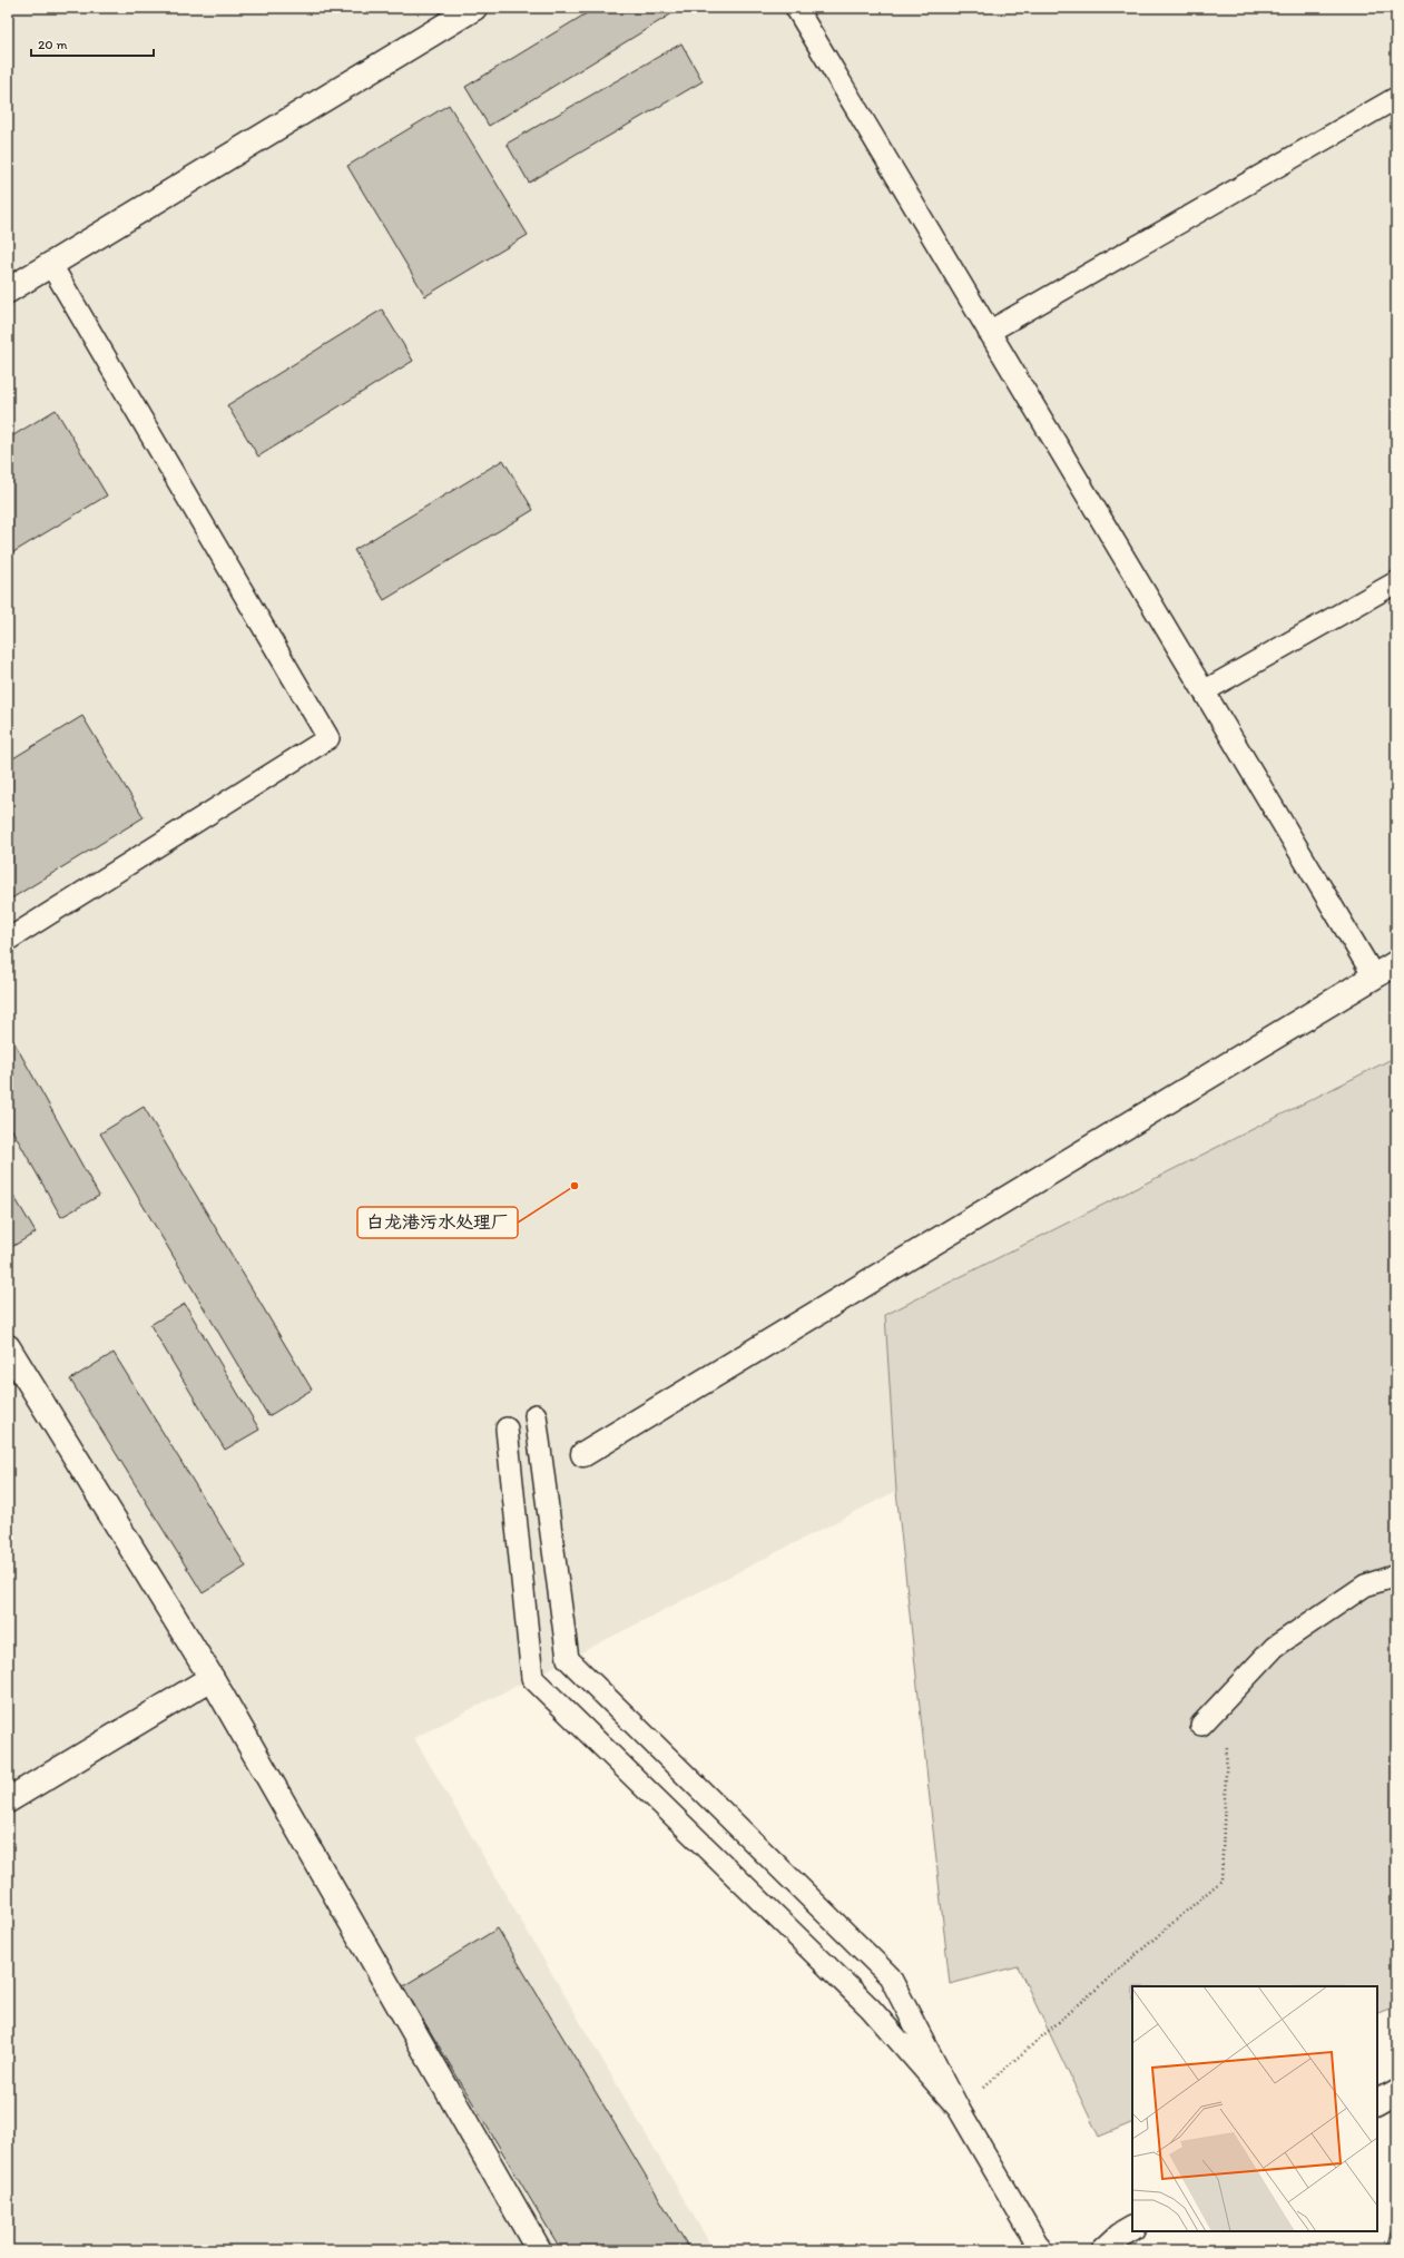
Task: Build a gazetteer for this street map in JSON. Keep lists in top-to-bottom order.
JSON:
{
  "places": ["白龙港污水处理厂"],
  "scale_bar": "20 m"
}
